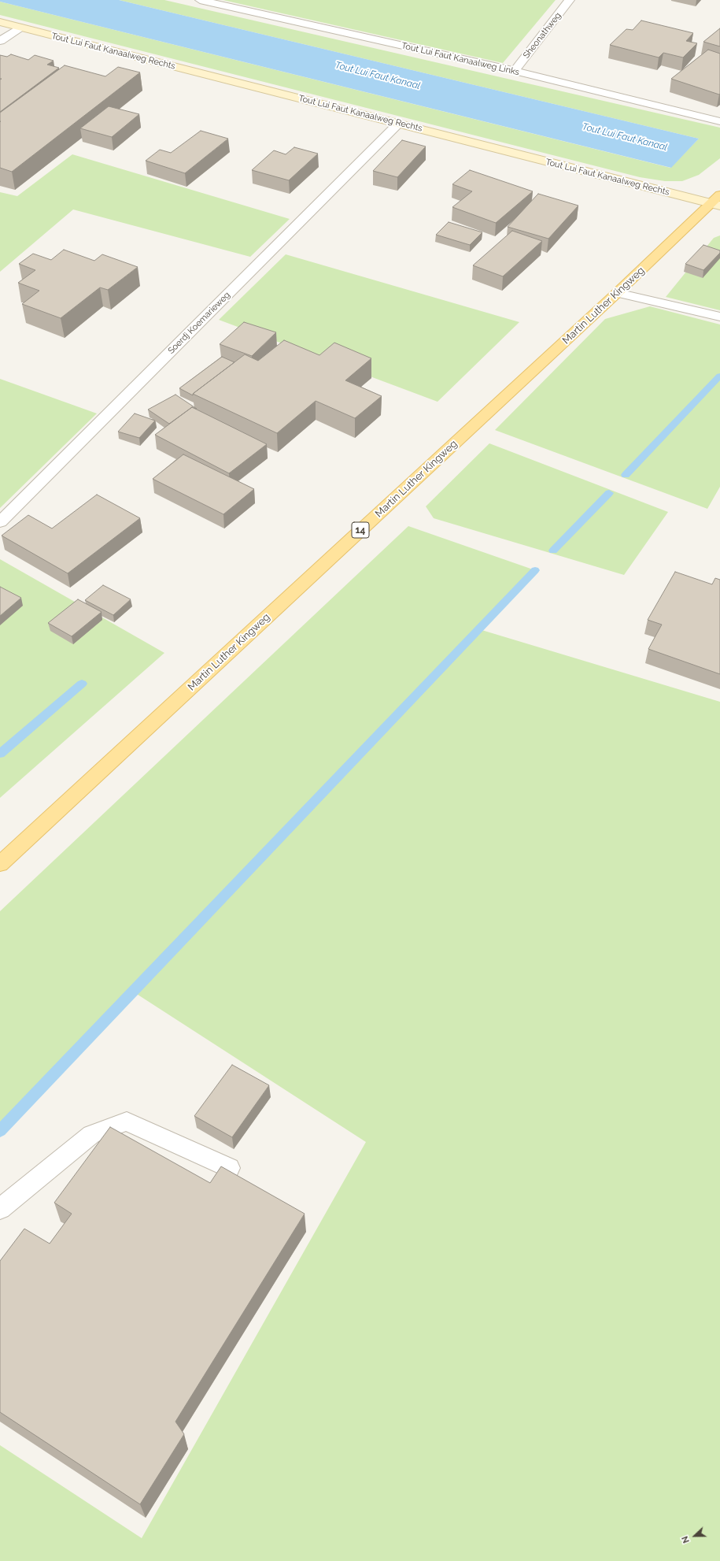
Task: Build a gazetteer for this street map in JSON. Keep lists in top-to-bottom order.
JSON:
{
  "streets": {
    "main road": ["Martin Luther Kingweg", "14"],
    "street": [
      "Sheonathweg",
      "Tout Lui Faut Kanaalweg Rechts",
      "Tout Lui Faut Kanaalweg Links",
      "Soerdj Koemarieweg"
    ]
  },
  "crossings": [
    ["Sheonathweg", "Tout Lui Faut Kanaalweg Links"],
    ["Tout Lui Faut Kanaalweg Rechts", "Martin Luther Kingweg"],
    ["Tout Lui Faut Kanaalweg Rechts", "Soerdj Koemarieweg"]
  ],
  "water": ["Tout Lui Faut Kanaal"],
  "north": "left"
}
